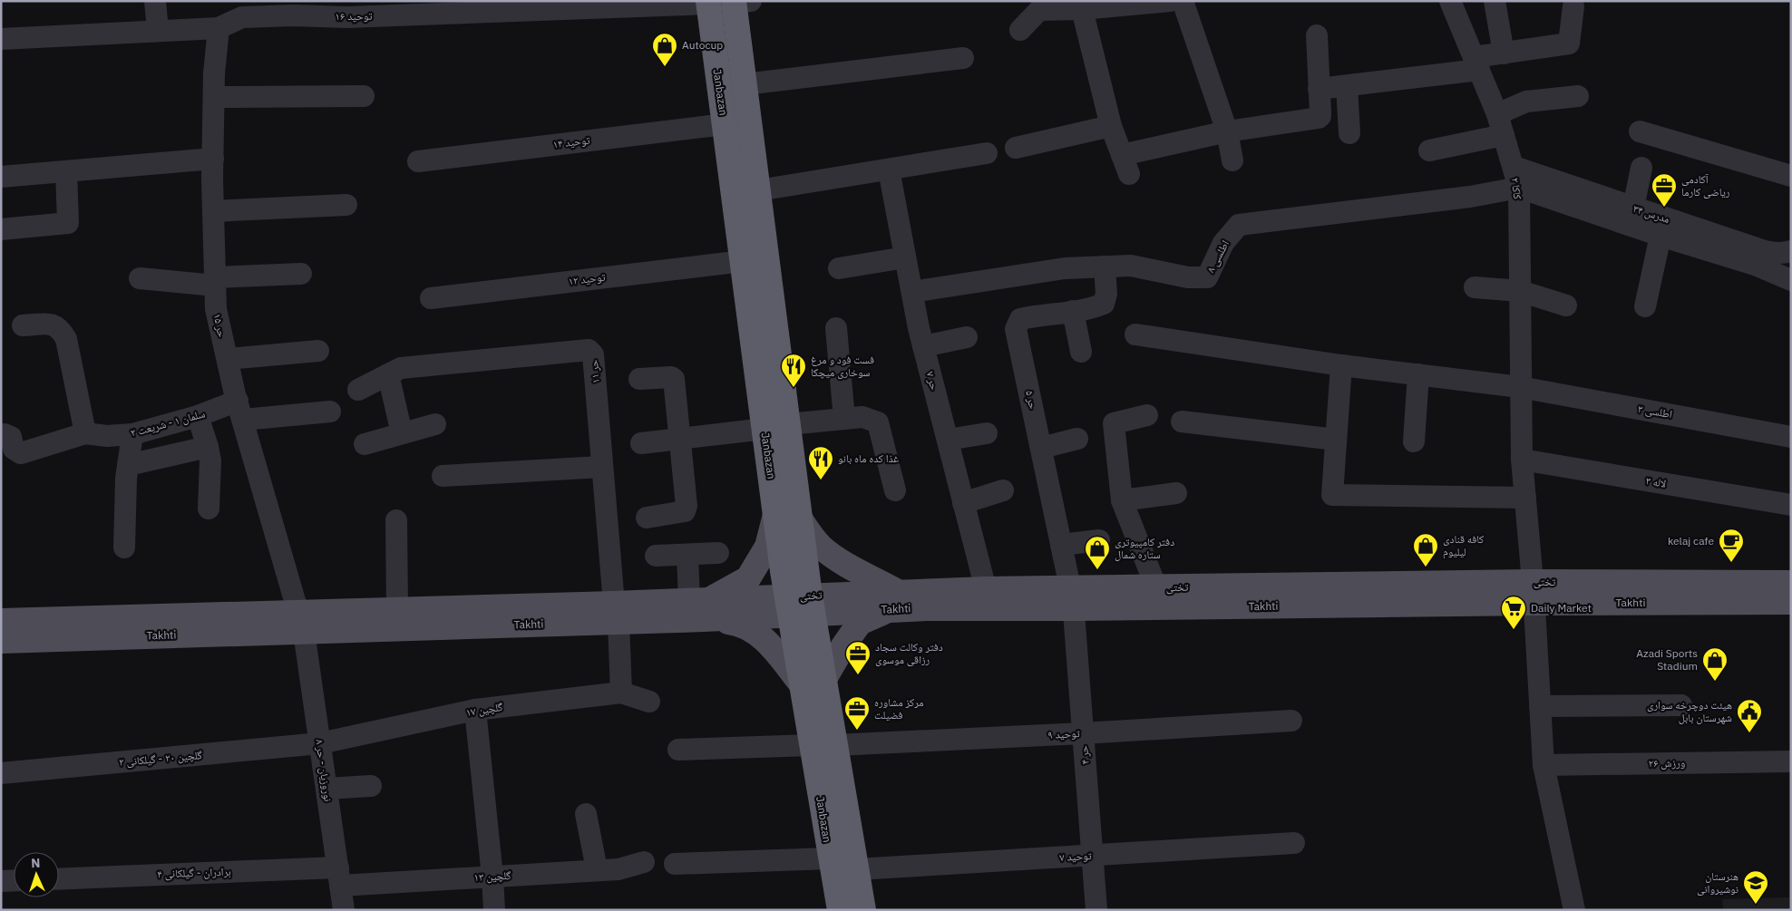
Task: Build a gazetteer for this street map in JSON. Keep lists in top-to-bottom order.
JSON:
{
  "streets": {
    "highway": ["Janbazan"],
    "main road": ["تختی", "Takhti"],
    "street": [
      "توحید ۱۶",
      "توحید ۱۴",
      "کاکا ۲",
      "مدرس ۳۴",
      "اطلسی ۸",
      "توحید ۱۲",
      "حر ۱۵",
      "حر ۱۱",
      "حر ۷",
      "حر ۵",
      "اطلسی ۳",
      "سلمان ۱ - شریعت ۲",
      "لاله ۳",
      "گلچین ۱۷",
      "توحید ۹",
      "حر ۴",
      "گلچین ۲۰ - گیلکانی ۲",
      "ورزش ۲۶",
      "نوروزیان - حر ۸",
      "توحید ۷",
      "برادران - گیلکانی ۴",
      "گلچین ۱۳"
    ]
  },
  "crossings": [
    ["توحید ۱۶", "Janbazan"],
    ["توحید ۱۶", "حر ۱۵"],
    ["Janbazan", "توحید ۱۴"],
    ["Janbazan", "توحید ۱۲"],
    ["Janbazan", "تختی"],
    ["Janbazan", "Takhti"],
    ["Janbazan", "توحید ۹"],
    ["Janbazan", "توحید ۷"],
    ["کاکا ۲", "مدرس ۳۴"],
    ["کاکا ۲", "اطلسی ۸"],
    ["کاکا ۲", "اطلسی ۳"],
    ["کاکا ۲", "لاله ۳"],
    ["کاکا ۲", "تختی"],
    ["کاکا ۲", "Takhti"],
    ["کاکا ۲", "ورزش ۲۶"],
    ["مدرس ۳۴", "اطلسی ۸"],
    ["اطلسی ۸", "حر ۷"],
    ["اطلسی ۸", "حر ۵"],
    ["حر ۱۵", "سلمان ۱ - شریعت ۲"],
    ["حر ۱۵", "Takhti"],
    ["حر ۱۵", "نوروزیان - حر ۸"],
    ["حر ۱۱", "تختی"],
    ["حر ۱۱", "Takhti"],
    ["حر ۱۱", "گلچین ۱۷"],
    ["حر ۷", "تختی"],
    ["حر ۵", "تختی"],
    ["حر ۵", "Takhti"],
    ["حر ۵", "حر ۴"],
    ["تختی", "Takhti"],
    ["تختی", "حر ۴"],
    ["Takhti", "حر ۴"],
    ["Takhti", "نوروزیان - حر ۸"],
    ["گلچین ۱۷", "گلچین ۲۰ - گیلکانی ۲"],
    ["گلچین ۱۷", "نوروزیان - حر ۸"],
    ["توحید ۹", "حر ۴"],
    ["حر ۴", "توحید ۷"],
    ["گلچین ۲۰ - گیلکانی ۲", "نوروزیان - حر ۸"],
    ["نوروزیان - حر ۸", "برادران - گیلکانی ۴"],
    ["نوروزیان - حر ۸", "گلچین ۱۳"],
    ["برادران - گیلکانی ۴", "گلچین ۱۳"]
  ],
  "places": {
    "shop": [
      "Autocup",
      "کافه قنادی لیلیوم",
      "دفتر کامپیوتری ستاره شمال",
      "Azadi Sports Stadium"
    ],
    "office": ["آکادمی ریاضی کارما", "دفتر وکالت سجاد رزاقی موسوی", "مرکز مشاوره فضیلت"],
    "restaurant": ["فست فود و مرغ سوخاری میچکا", "غذا کده ماه بانو"],
    "cafe": ["kelaj cafe"],
    "supermarket": ["Daily Market"],
    "public building": ["هیئت دوچرخه سواری شهرستان بابل"],
    "school or university": ["هنرستان نوشیروانی"]
  },
  "north": "top"
}
